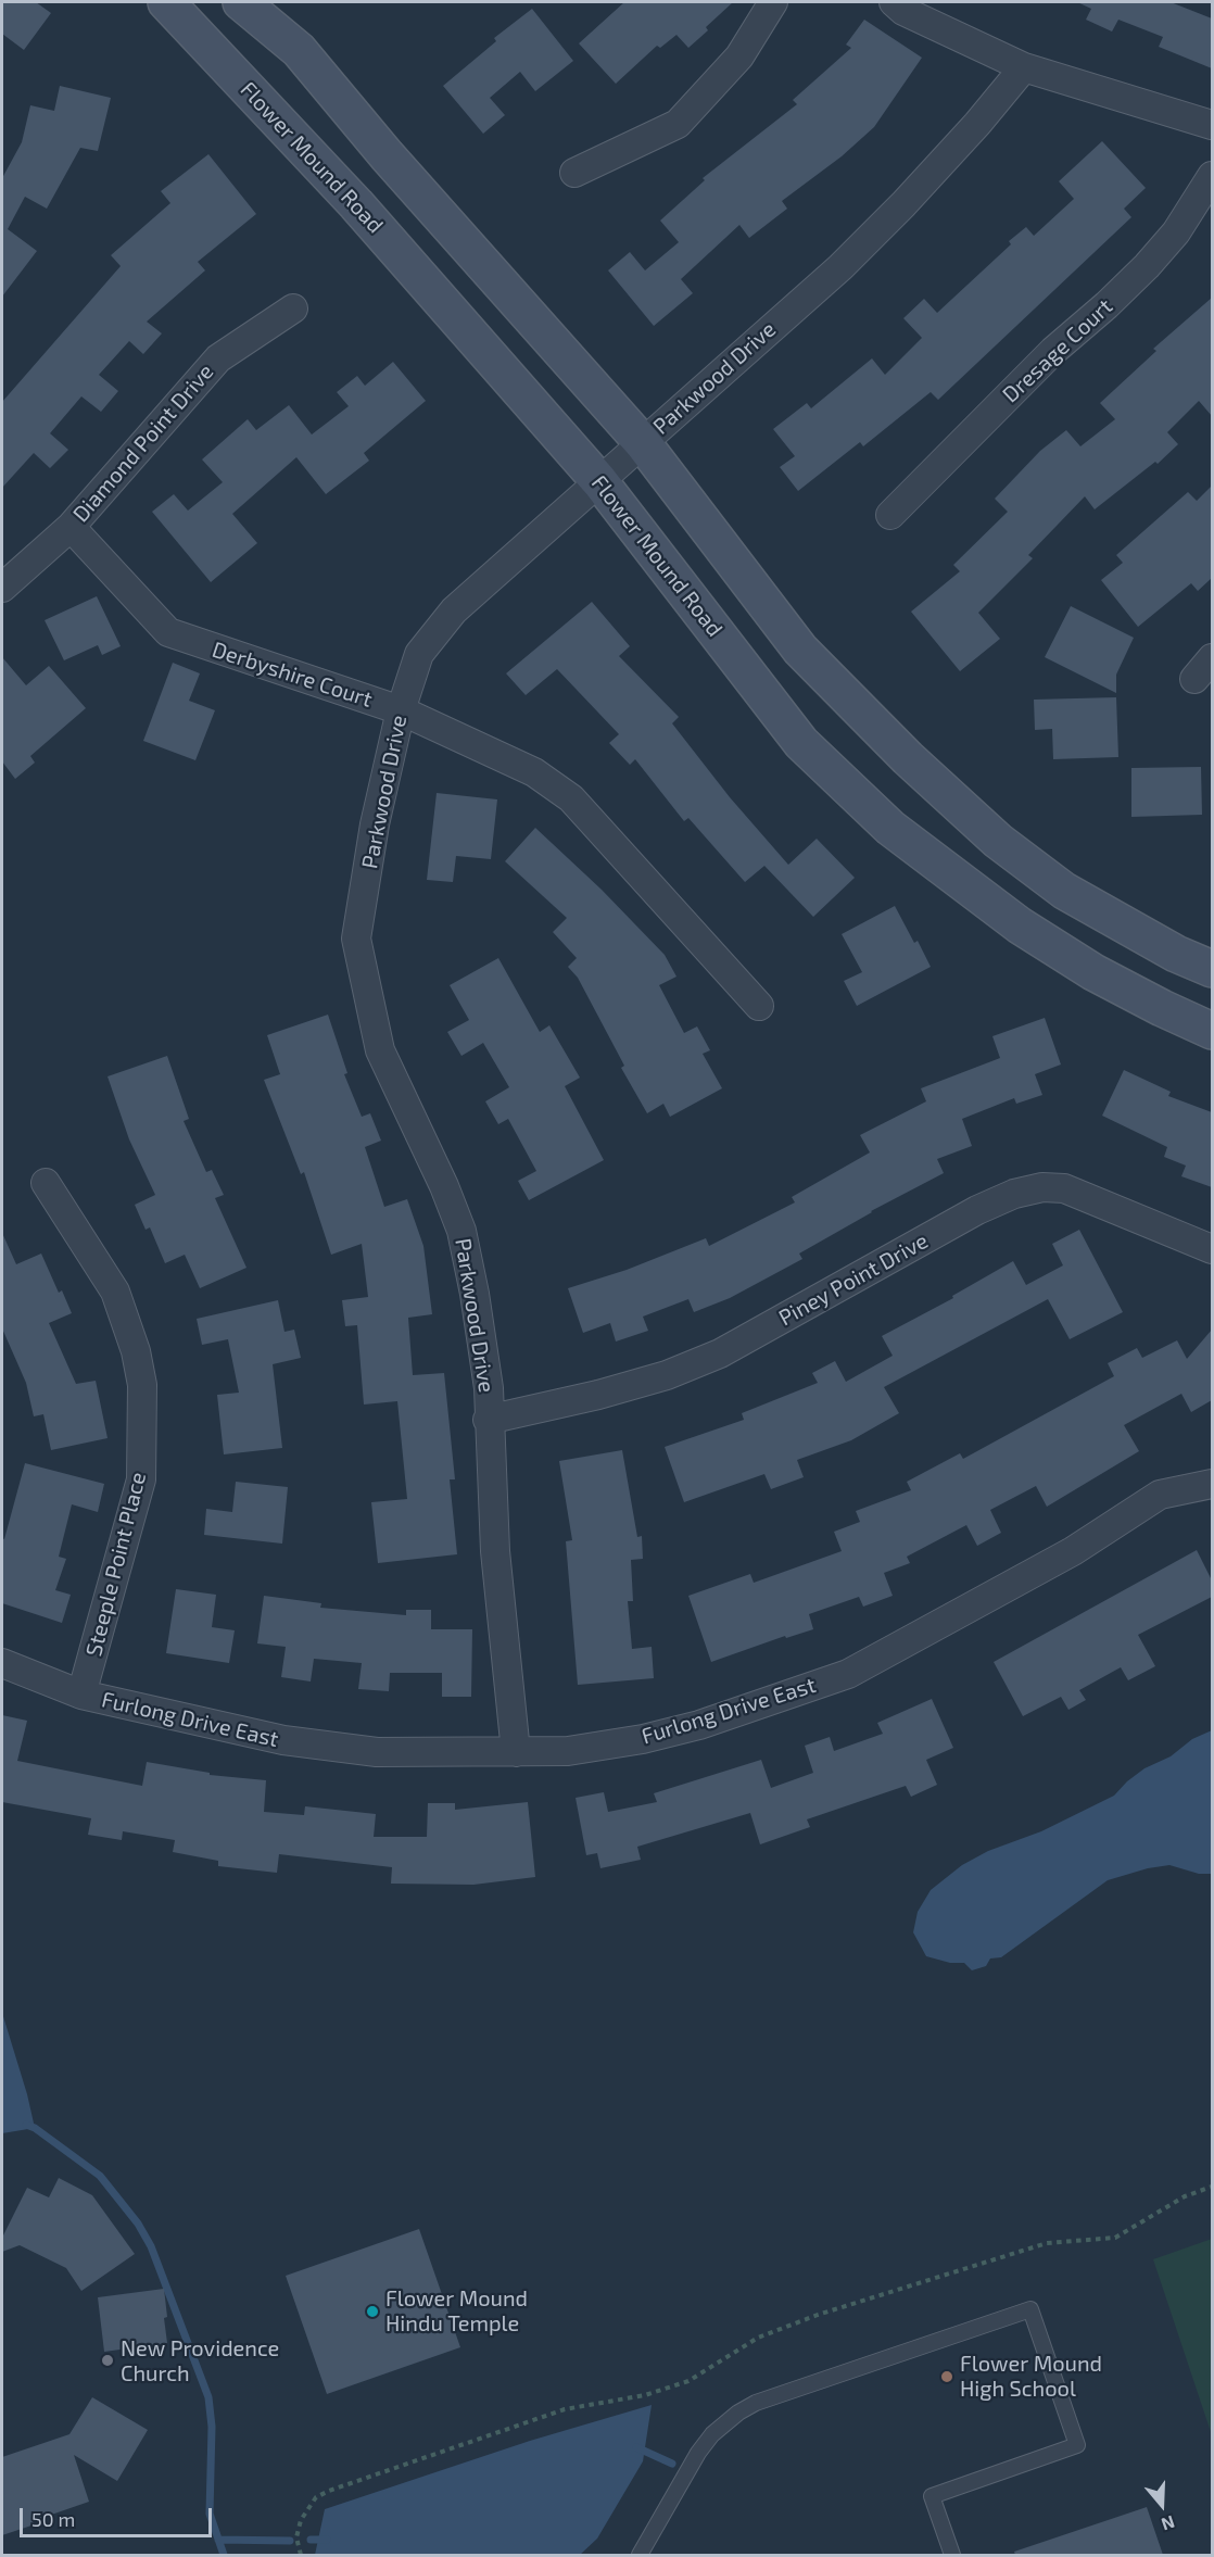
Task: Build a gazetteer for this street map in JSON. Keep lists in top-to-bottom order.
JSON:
{
  "streets": {
    "main road": ["Flower Mound Road"],
    "street": [
      "Dresage Court",
      "Parkwood Drive",
      "Diamond Point Drive",
      "Derbyshire Court",
      "Piney Point Drive",
      "Steeple Point Place",
      "Furlong Drive East"
    ]
  },
  "crossings": [
    ["Flower Mound Road", "Parkwood Drive"],
    ["Parkwood Drive", "Derbyshire Court"],
    ["Parkwood Drive", "Piney Point Drive"],
    ["Parkwood Drive", "Furlong Drive East"],
    ["Diamond Point Drive", "Derbyshire Court"],
    ["Steeple Point Place", "Furlong Drive East"]
  ],
  "places": ["Flower Mound Hindu Temple", "New Providence Church", "Flower Mound High School"],
  "scale_bar": "50 m",
  "north": "bottom"
}
